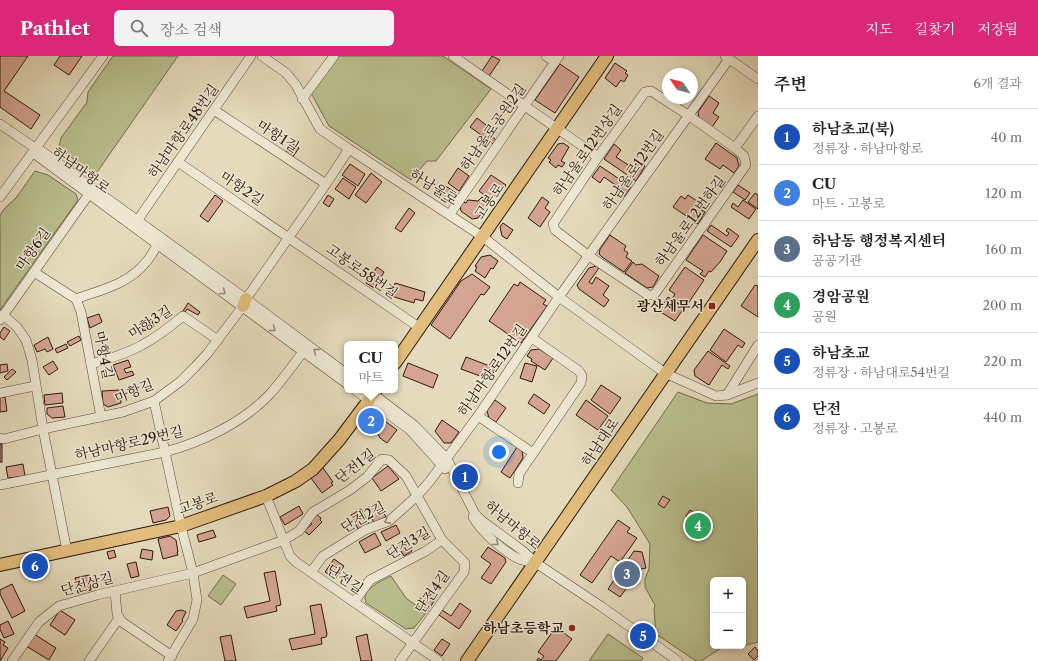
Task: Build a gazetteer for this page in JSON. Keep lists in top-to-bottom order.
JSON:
{
  "streets": {
    "main road": ["고봉로", "하남대로"],
    "street": [
      "하남울로공원2길",
      "하남마항로48번길",
      "마항1길",
      "하남울로12번상길",
      "하남마항로",
      "하남울로12번길",
      "하남울로",
      "마항2길",
      "하남울로12번하길",
      "마항6길",
      "고봉로58번길",
      "마항3길",
      "마항4길",
      "하남마항로12번길",
      "마항길",
      "하남마항로29번길",
      "단전1길",
      "단전2길",
      "단전3길",
      "단전길",
      "단전상길",
      "단전4길"
    ]
  },
  "crossings": [
    ["하남울로공원2길", "하남울로"],
    ["하남마항로48번길", "마항1길"],
    ["하남마항로48번길", "하남마항로"],
    ["하남마항로48번길", "마항2길"],
    ["마항1길", "마항길"],
    ["하남울로12번상길", "하남울로12번길"],
    ["하남울로12번상길", "하남울로12번하길"],
    ["하남마항로", "고봉로"],
    ["하남마항로", "마항6길"],
    ["하남마항로", "하남마항로12번길"],
    ["하남마항로", "마항길"],
    ["하남마항로", "하남대로"],
    ["하남마항로", "하남마항로29번길"],
    ["하남마항로", "단전2길"],
    ["하남울로12번길", "하남울로"],
    ["하남울로12번길", "하남울로12번하길"],
    ["하남울로12번길", "하남마항로12번길"],
    ["하남울로", "고봉로"],
    ["하남울로", "하남마항로12번길"],
    ["하남울로", "마항길"],
    ["하남울로", "하남대로"],
    ["마항2길", "고봉로58번길"],
    ["마항2길", "마항길"],
    ["고봉로", "고봉로58번길"],
    ["고봉로", "단전길"],
    ["고봉로58번길", "마항길"],
    ["마항3길", "마항4길"],
    ["마항3길", "마항길"],
    ["마항4길", "마항길"],
    ["하남마항로12번길", "단전2길"],
    ["단전1길", "단전2길"],
    ["단전1길", "단전3길"],
    ["단전1길", "단전길"],
    ["단전1길", "단전상길"],
    ["단전2길", "단전3길"],
    ["단전2길", "단전길"],
    ["단전3길", "단전길"],
    ["단전3길", "단전4길"],
    ["단전길", "단전4길"]
  ],
  "one_way": ["단전2길"],
  "places": {
    "transit": ["광산세무서"],
    "other": ["하남초등학교"]
  },
  "north": "top left",
  "page": {
    "header": "Pathlet",
    "search": "장소 검색",
    "nav": ["지도", "길찾기", "저장됨"],
    "heading": ["주변", "6개 결과"],
    "list": [
      {
        "mark": "1",
        "name": "하남초교(북)",
        "note": "정류장 · 하남마항로",
        "value": "40 m"
      },
      {
        "mark": "2",
        "name": "CU",
        "note": "마트 · 고봉로",
        "value": "120 m"
      },
      {
        "mark": "3",
        "name": "하남동 행정복지센터",
        "note": "공공기관",
        "value": "160 m"
      },
      {
        "mark": "4",
        "name": "경암공원",
        "note": "공원",
        "value": "200 m"
      },
      {
        "mark": "5",
        "name": "하남초교",
        "note": "정류장 · 하남대로54번길",
        "value": "220 m"
      },
      {
        "mark": "6",
        "name": "단전",
        "note": "정류장 · 고봉로",
        "value": "440 m"
      }
    ],
    "popup": ["CU", "마트"],
    "pins": [
      "2",
      "1",
      "4",
      "6",
      "3",
      "5"
    ],
    "map_buttons": ["+", "−"]
  }
}
